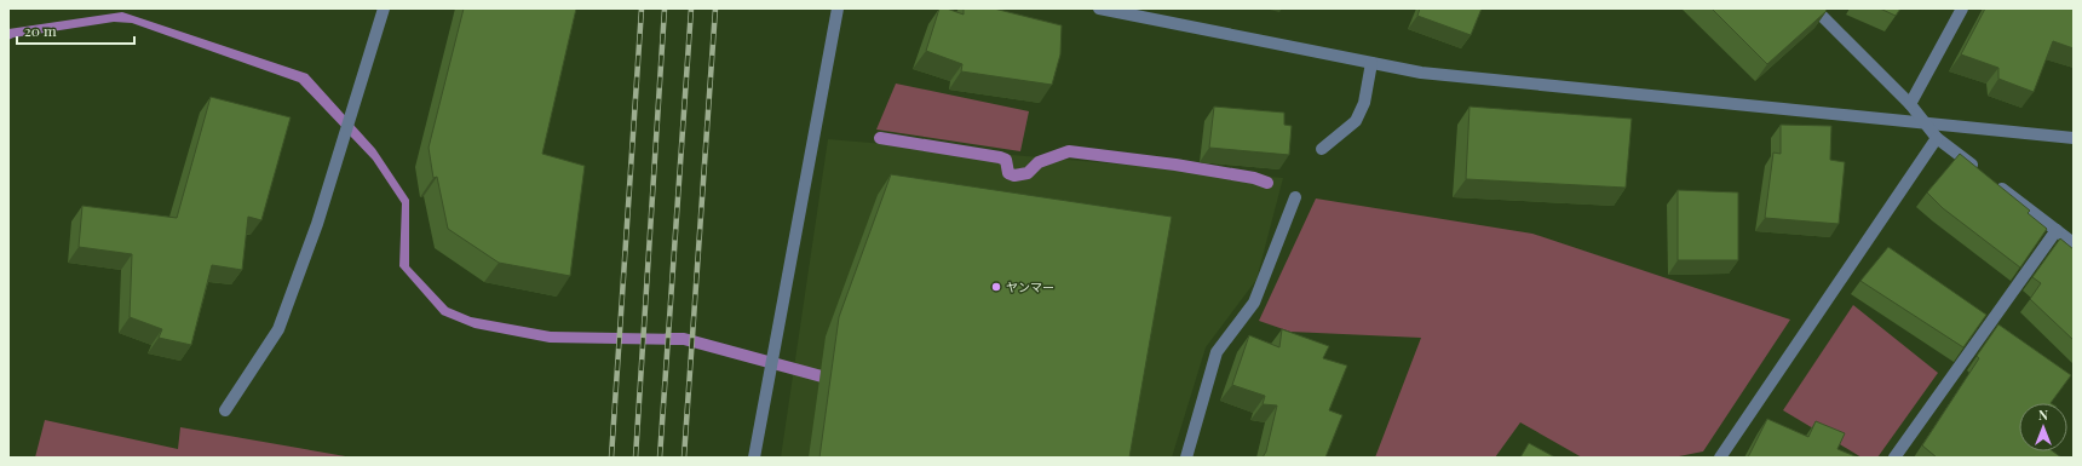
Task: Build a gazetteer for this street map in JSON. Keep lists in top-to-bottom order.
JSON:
{
  "places": ["ヤンマー"],
  "scale_bar": "20 m",
  "north": "top"
}
